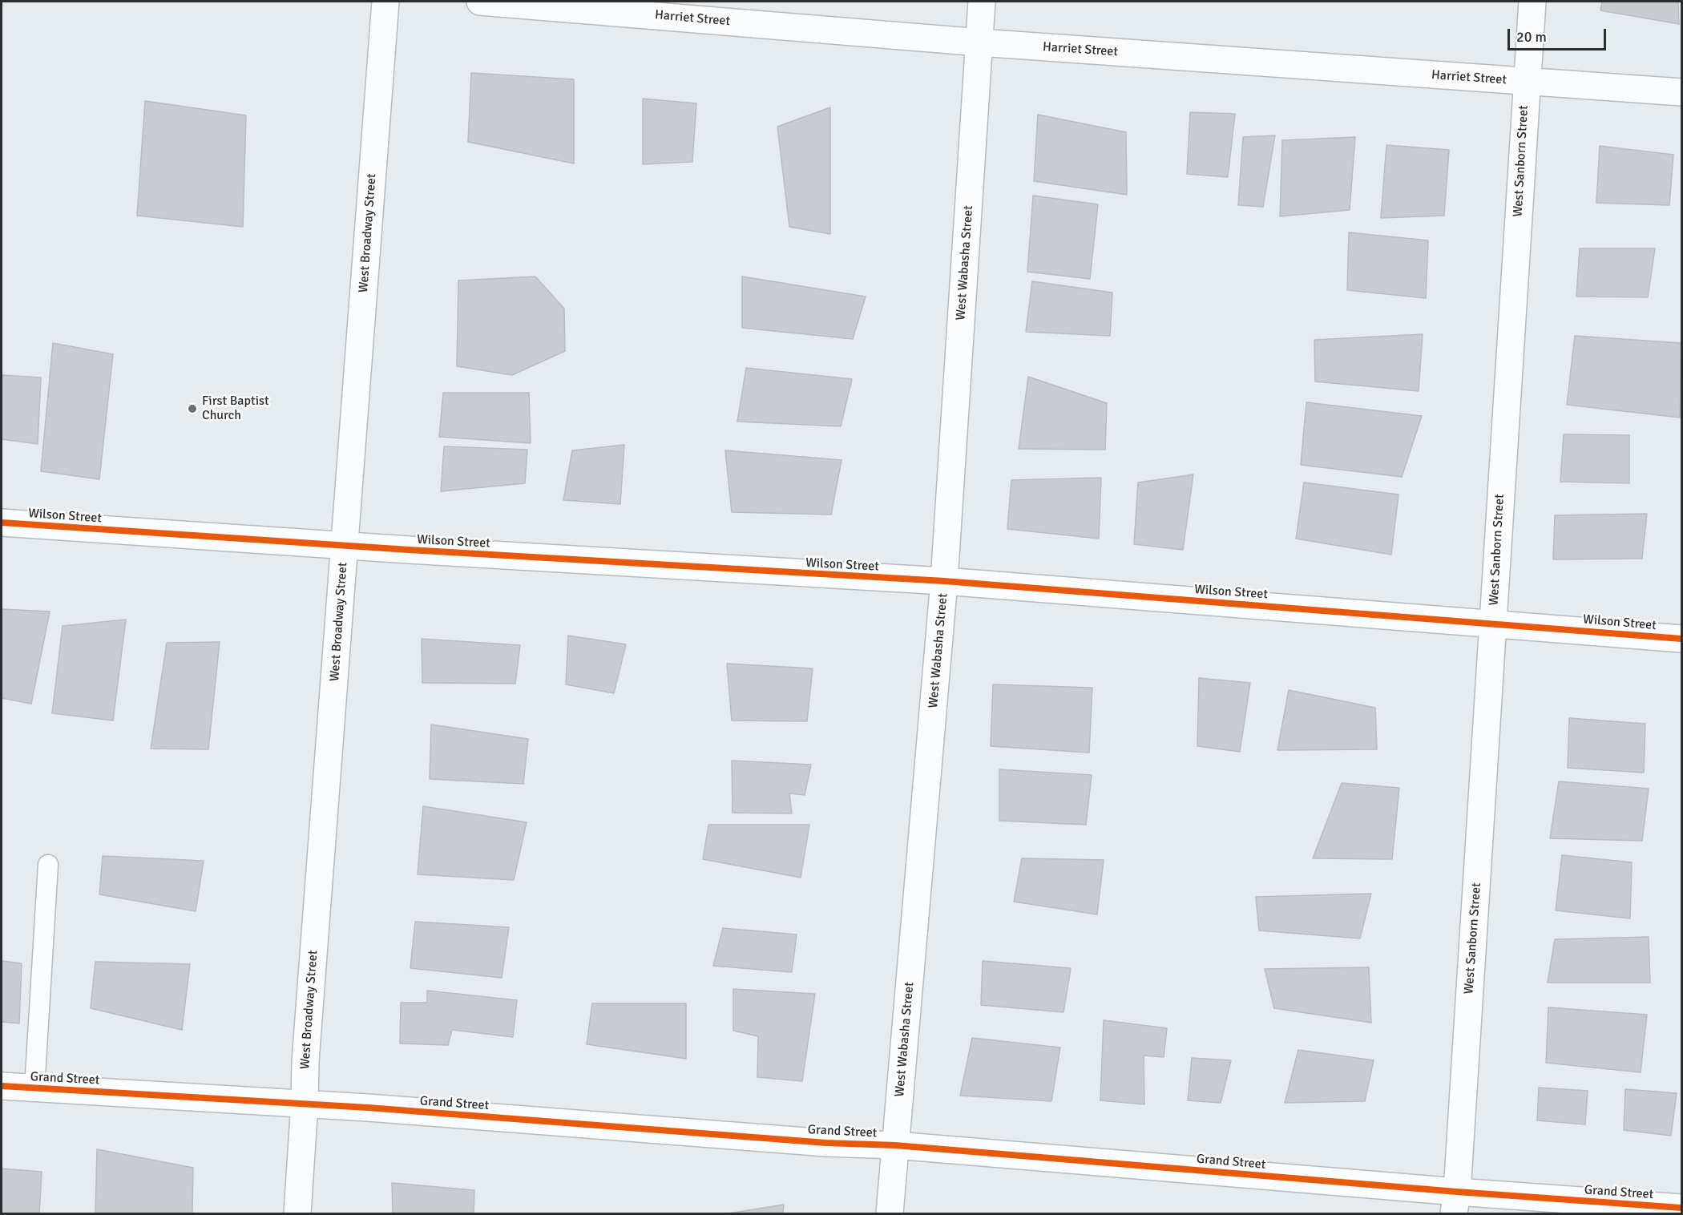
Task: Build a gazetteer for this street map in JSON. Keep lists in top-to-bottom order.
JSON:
{
  "streets": {
    "street": [
      "Harriet Street",
      "West Sanborn Street",
      "West Broadway Street",
      "West Wabasha Street",
      "Wilson Street",
      "Grand Street"
    ]
  },
  "crossings": [
    ["Harriet Street", "West Sanborn Street"],
    ["Harriet Street", "West Wabasha Street"],
    ["West Sanborn Street", "Wilson Street"],
    ["West Sanborn Street", "Grand Street"],
    ["West Broadway Street", "Wilson Street"],
    ["West Broadway Street", "Grand Street"],
    ["West Wabasha Street", "Wilson Street"],
    ["West Wabasha Street", "Grand Street"]
  ],
  "places": ["First Baptist Church"],
  "scale_bar": "20 m"
}
